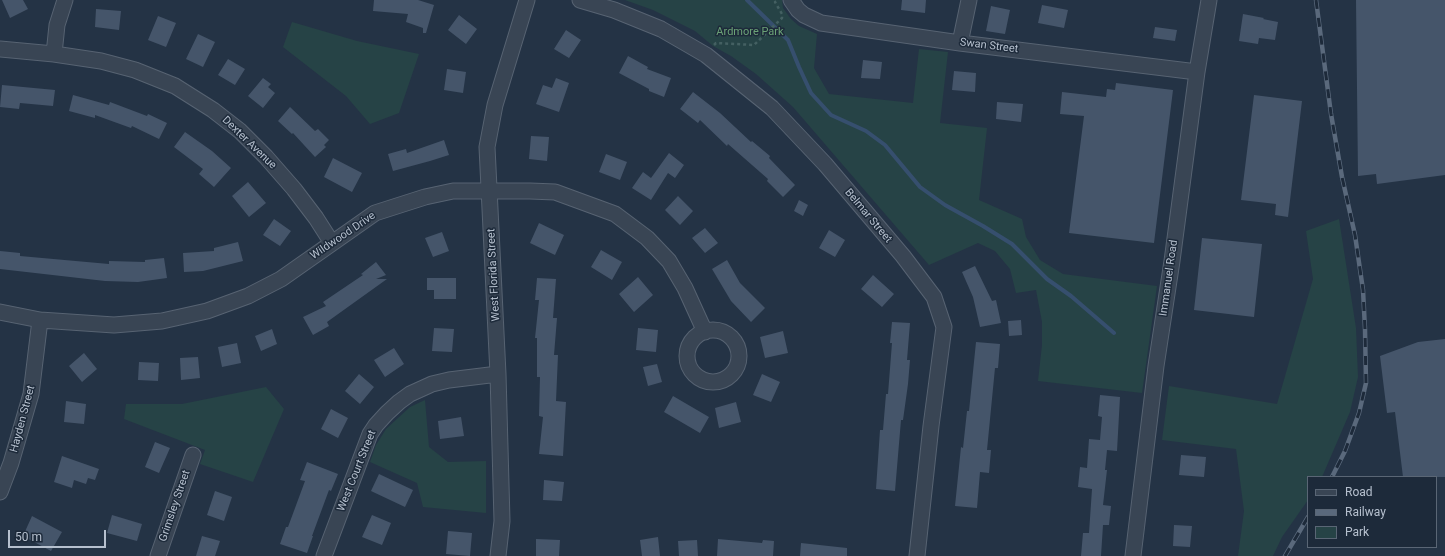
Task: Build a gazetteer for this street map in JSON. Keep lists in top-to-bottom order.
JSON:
{
  "streets": {
    "street": [
      "Swan Street",
      "Dexter Avenue",
      "Belmar Street",
      "Wildwood Drive",
      "West Florida Street",
      "Immanuel Road",
      "Hayden Street",
      "West Court Street",
      "Grimsley Street"
    ]
  },
  "crossings": [
    ["Swan Street", "Immanuel Road"],
    ["Dexter Avenue", "Wildwood Drive"],
    ["Wildwood Drive", "West Florida Street"],
    ["Wildwood Drive", "Hayden Street"],
    ["West Florida Street", "West Court Street"]
  ],
  "parks": ["Ardmore Park"],
  "legend": ["Road", "Railway", "Park"],
  "scale_bar": "50 m"
}
